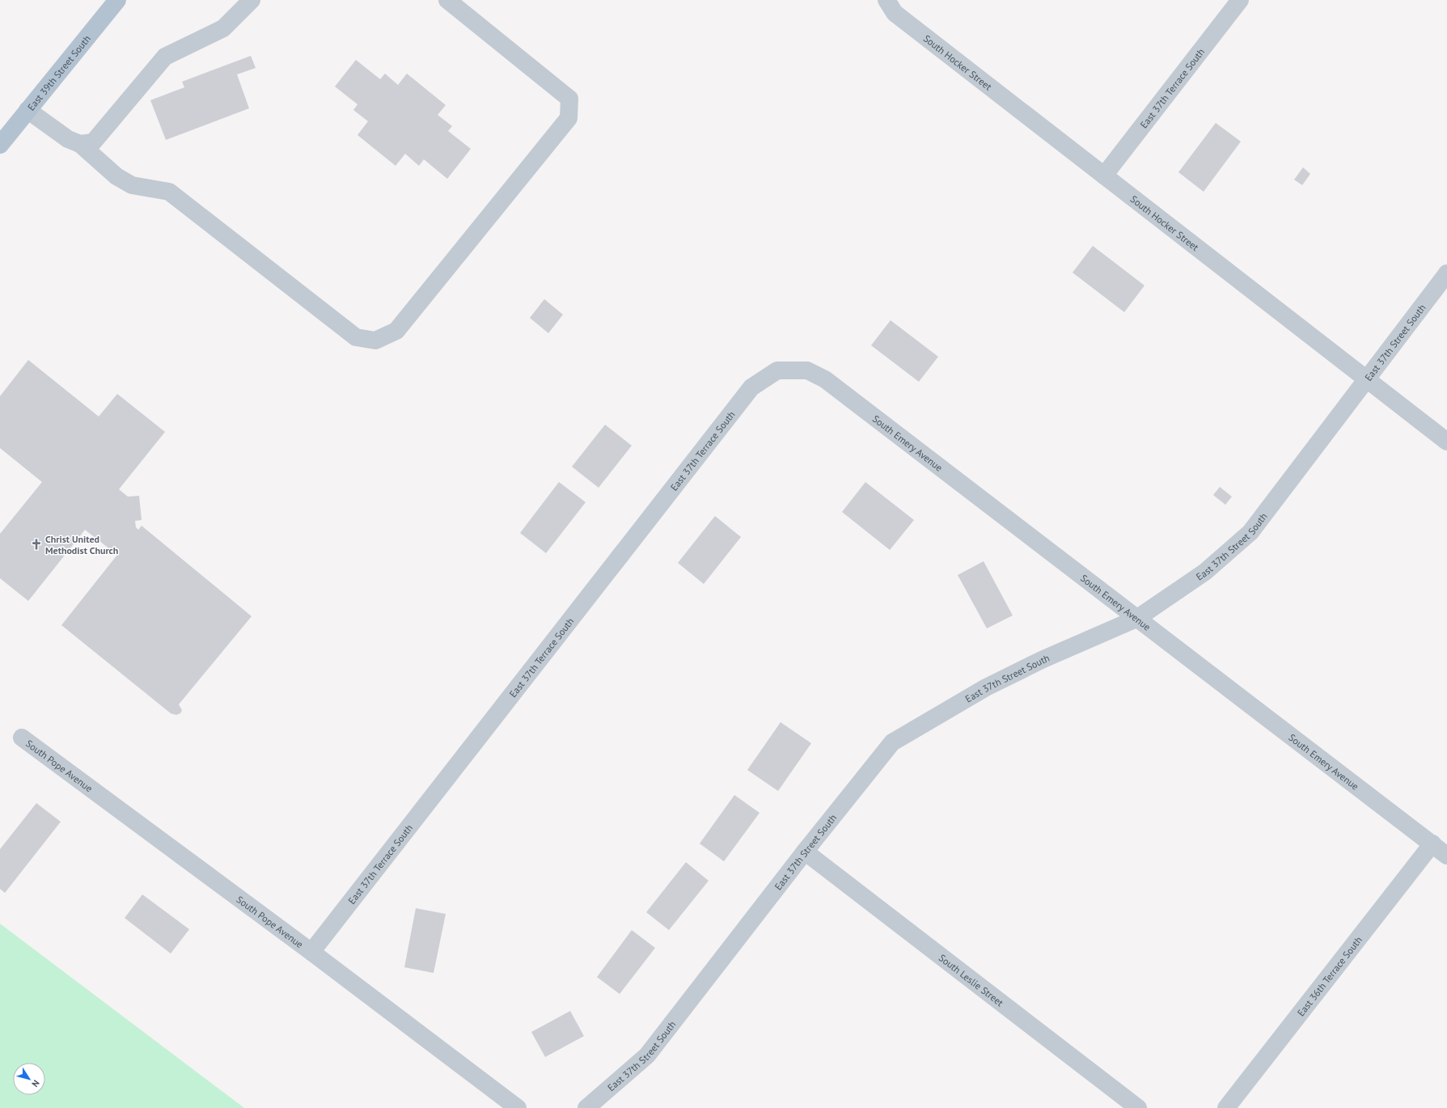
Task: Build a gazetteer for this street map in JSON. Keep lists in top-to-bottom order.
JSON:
{
  "streets": {
    "main road": ["East 39th Street South"],
    "street": [
      "South Hocker Street",
      "East 37th Terrace South",
      "East 37th Street South",
      "South Emery Avenue",
      "South Pope Avenue",
      "East 36th Terrace South",
      "South Leslie Street"
    ]
  },
  "crossings": [
    ["South Hocker Street", "East 37th Terrace South"],
    ["South Hocker Street", "East 37th Street South"],
    ["East 37th Terrace South", "South Emery Avenue"],
    ["East 37th Terrace South", "South Pope Avenue"],
    ["East 37th Street South", "South Emery Avenue"],
    ["East 37th Street South", "South Leslie Street"],
    ["South Emery Avenue", "East 36th Terrace South"]
  ],
  "places": {
    "church": ["Christ United Methodist Church"]
  },
  "north": "bottom right"
}
